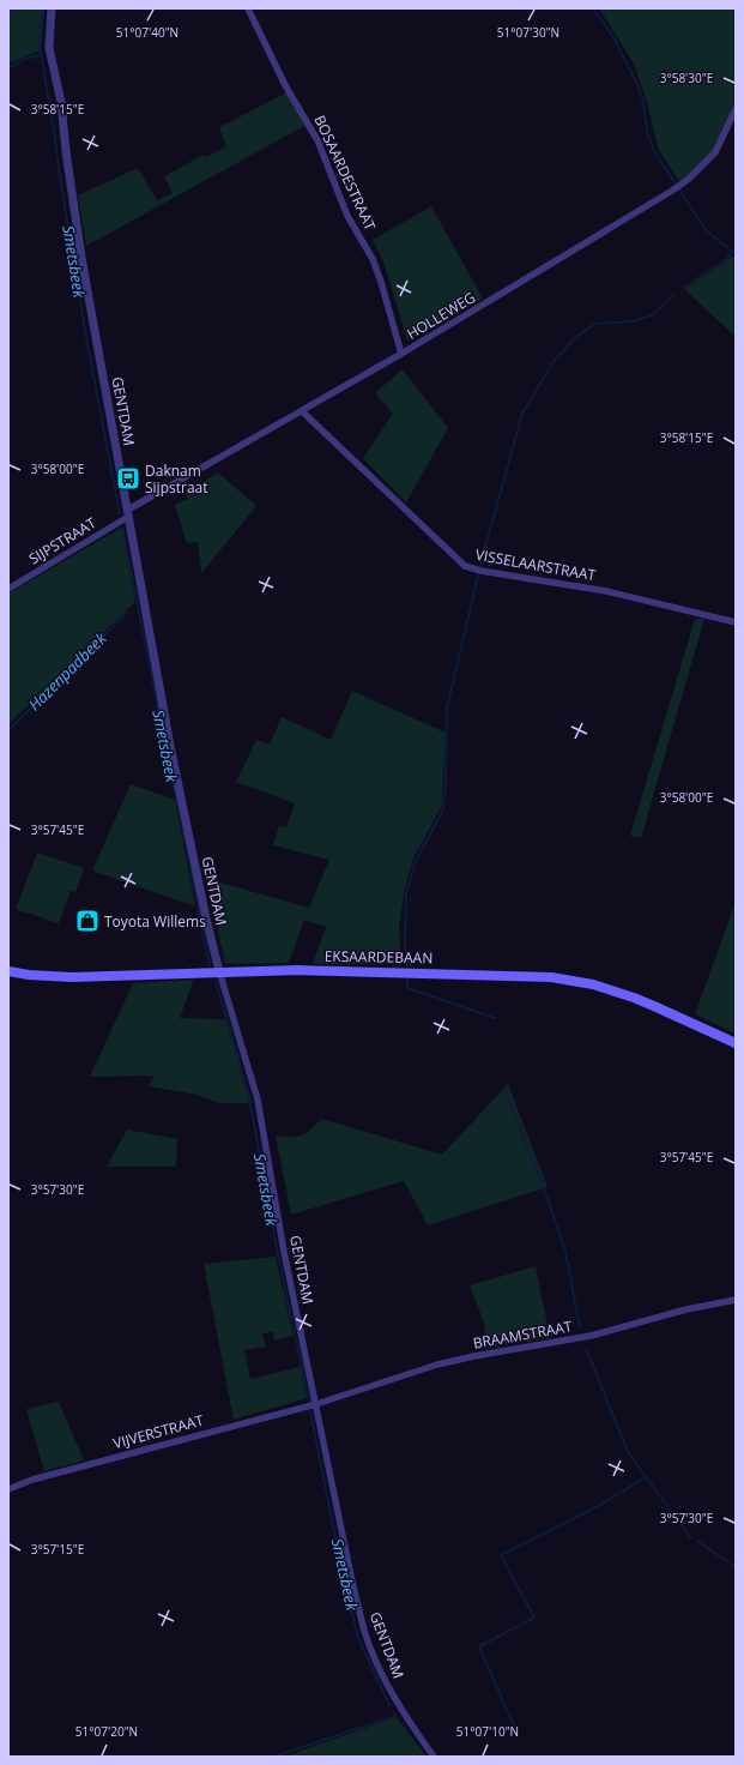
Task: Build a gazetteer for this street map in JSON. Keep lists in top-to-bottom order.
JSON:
{
  "streets": {
    "main road": ["EKSAARDEBAAN"],
    "street": [
      "BOSAARDESTRAAT",
      "HOLLEWEG",
      "GENTDAM",
      "SIJPSTRAAT",
      "VISSELAARSTRAAT",
      "BRAAMSTRAAT",
      "VIJVERSTRAAT"
    ]
  },
  "crossings": [
    ["BOSAARDESTRAAT", "HOLLEWEG"],
    ["HOLLEWEG", "GENTDAM"],
    ["HOLLEWEG", "SIJPSTRAAT"],
    ["HOLLEWEG", "VISSELAARSTRAAT"],
    ["GENTDAM", "SIJPSTRAAT"],
    ["GENTDAM", "EKSAARDEBAAN"],
    ["GENTDAM", "BRAAMSTRAAT"],
    ["GENTDAM", "VIJVERSTRAAT"],
    ["BRAAMSTRAAT", "VIJVERSTRAAT"]
  ],
  "water": ["Smetsbeek", "Hazenpadbeek"],
  "places": {
    "bus stop": ["Daknam Sijpstraat"],
    "shop": ["Toyota Willems"]
  },
  "coordinates": [
    "51°07'40\"N",
    "51°07'30\"N",
    "3°58'30\"E",
    "3°58'15\"E",
    "3°58'00\"E",
    "3°57'45\"E",
    "3°57'30\"E",
    "3°57'15\"E",
    "51°07'20\"N",
    "51°07'10\"N"
  ]
}
